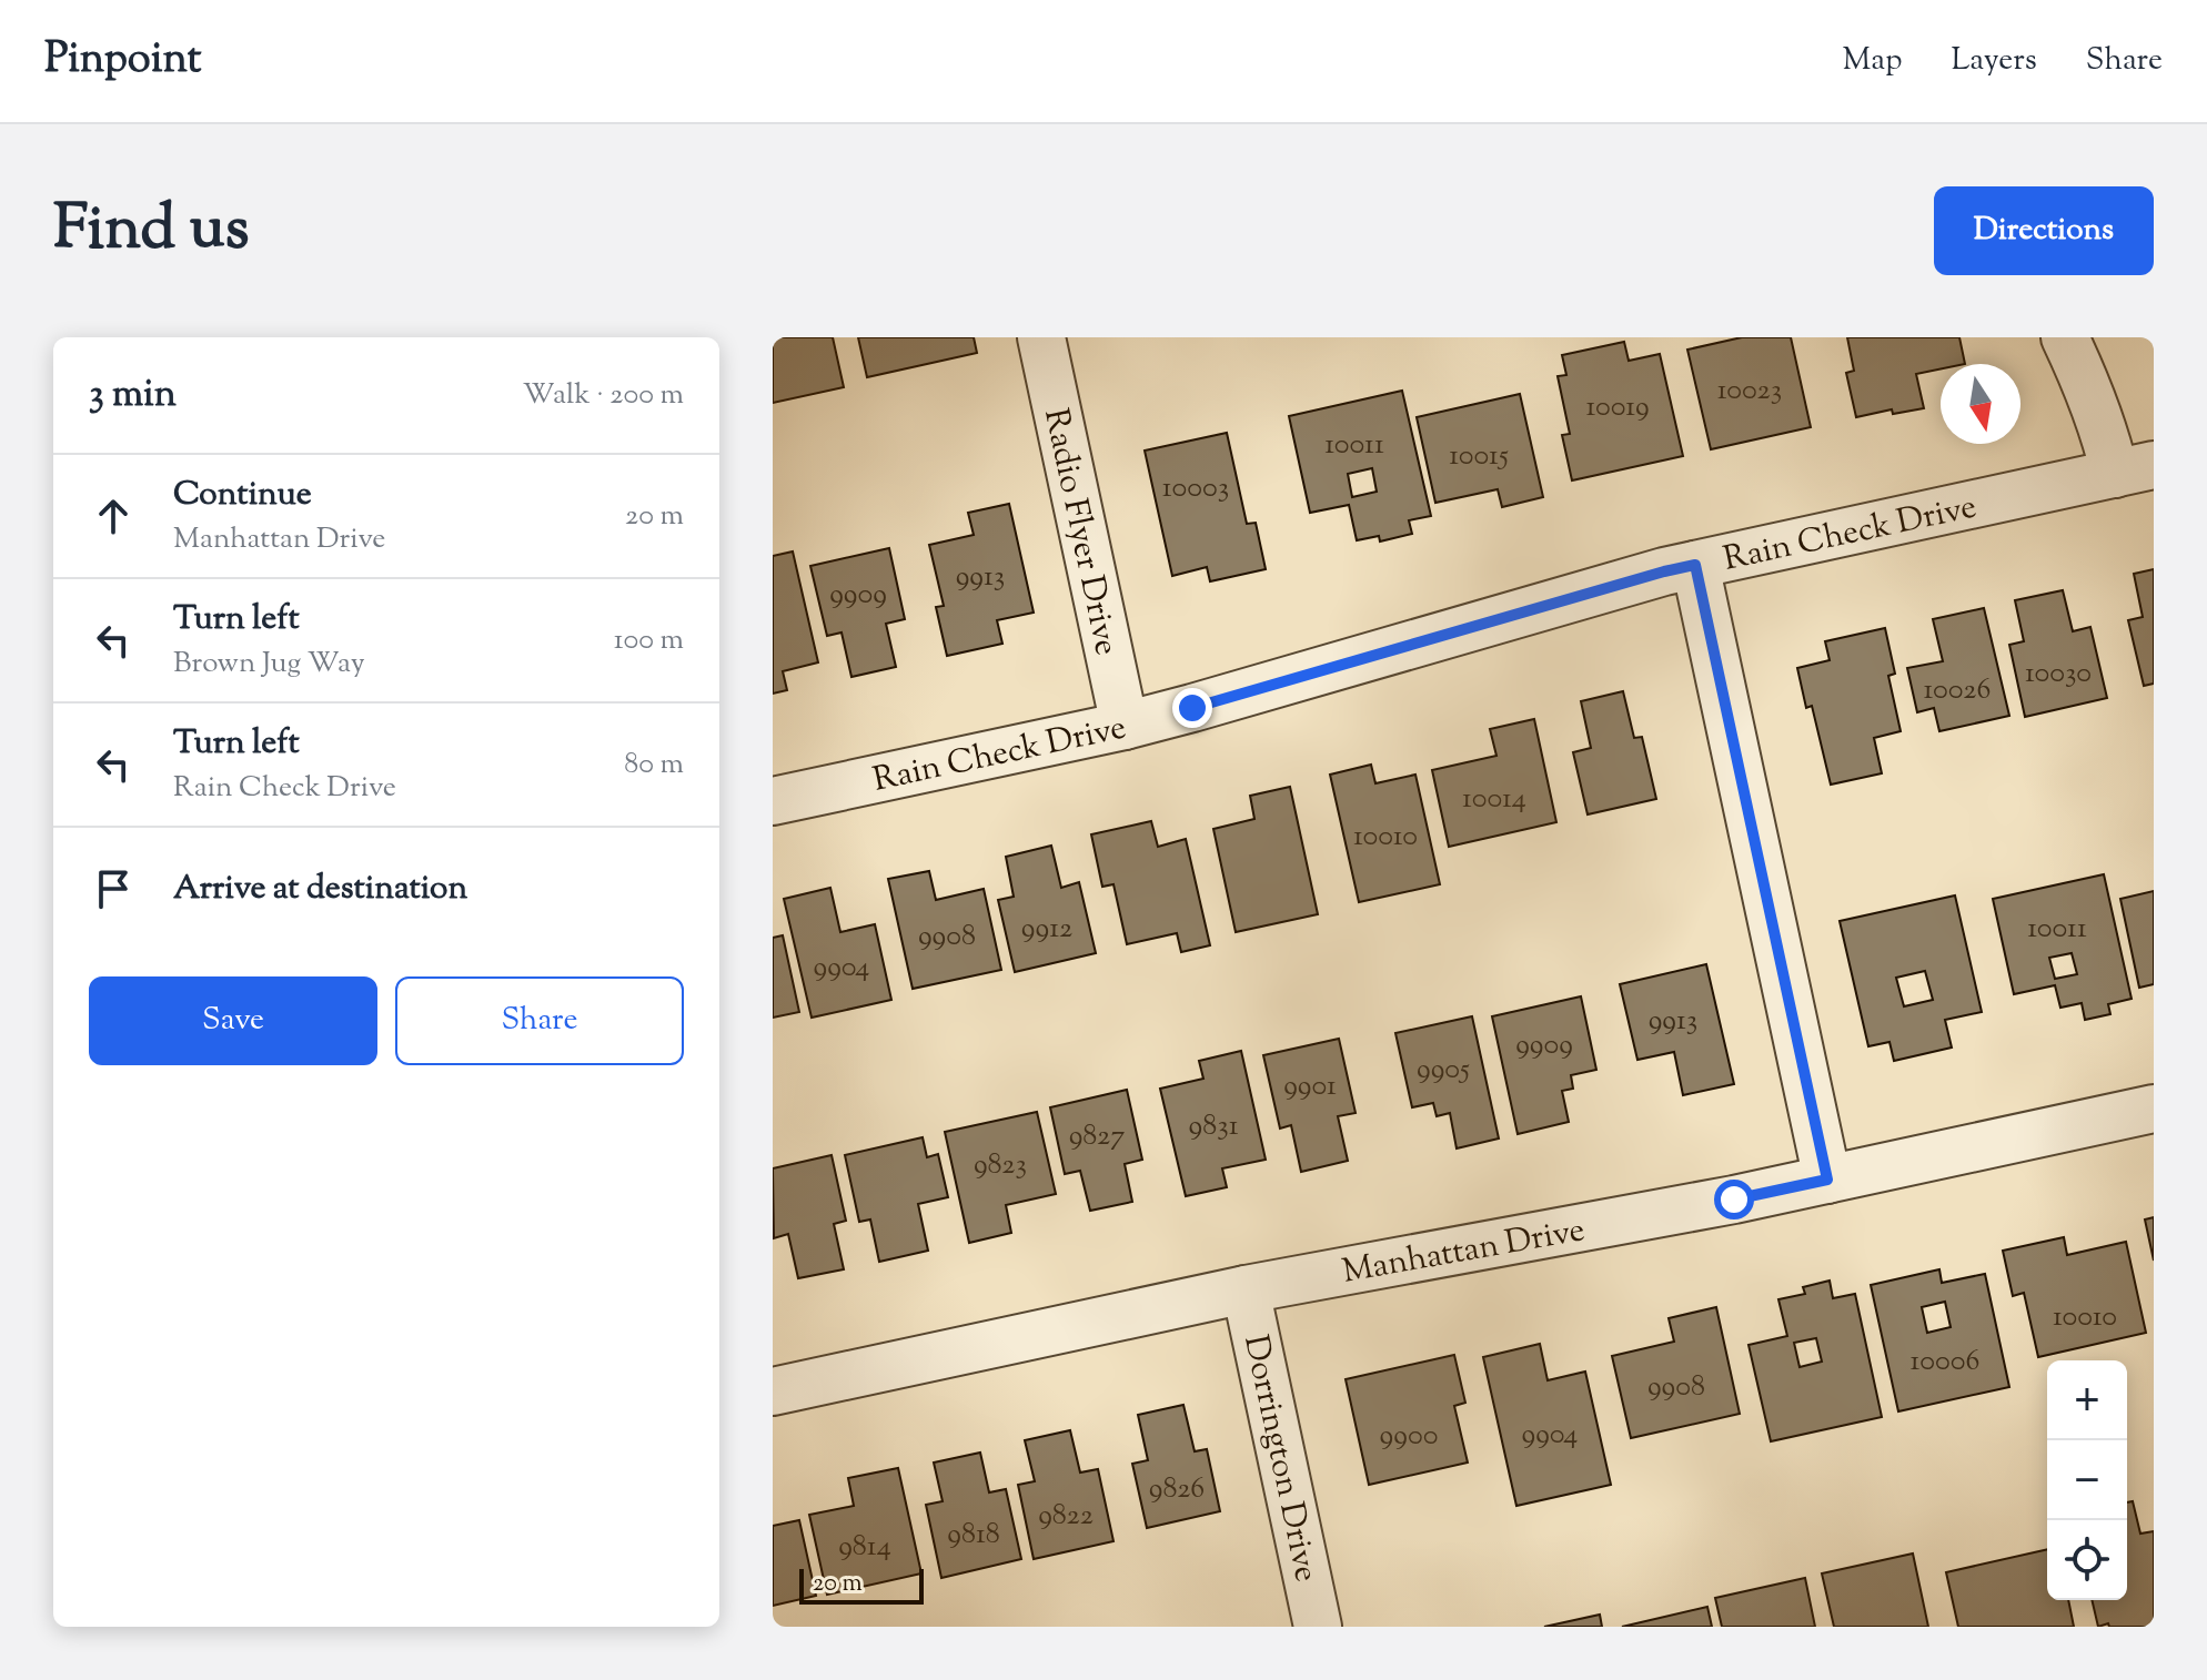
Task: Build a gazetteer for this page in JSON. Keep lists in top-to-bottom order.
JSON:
{
  "streets": {
    "street": [
      "Radio Flyer Drive",
      "Rain Check Drive",
      "Manhattan Drive",
      "Dorrington Drive"
    ]
  },
  "crossings": [
    ["Radio Flyer Drive", "Rain Check Drive"],
    ["Manhattan Drive", "Dorrington Drive"]
  ],
  "house_numbers": [
    "10023",
    "10019",
    "10011",
    "10015",
    "10003",
    "9913",
    "9909",
    "10030",
    "10026",
    "10014",
    "10010",
    "9912",
    "10011",
    "9908",
    "9904",
    "9913",
    "9909",
    "9905",
    "9901",
    "9831",
    "9827",
    "9823",
    "10010",
    "10006",
    "9908",
    "9904",
    "9900",
    "9826",
    "9822",
    "9818",
    "9814"
  ],
  "scale_bar": "20 m",
  "north": "bottom",
  "page": {
    "header": "Pinpoint",
    "nav": ["Map", "Layers", "Share"],
    "title": "Find us",
    "buttons": [
      "Directions",
      ["Save", "Share"]
    ],
    "heading": ["3 min", "Walk · 200 m"],
    "list": [
      ["Continue", "Manhattan Drive", "20 m"],
      ["Turn left", "Brown Jug Way", "100 m"],
      ["Turn left", "Rain Check Drive", "80 m"],
      "Arrive at destination"
    ],
    "map_buttons": ["+", "−"],
    "scale": "20 m"
  }
}
